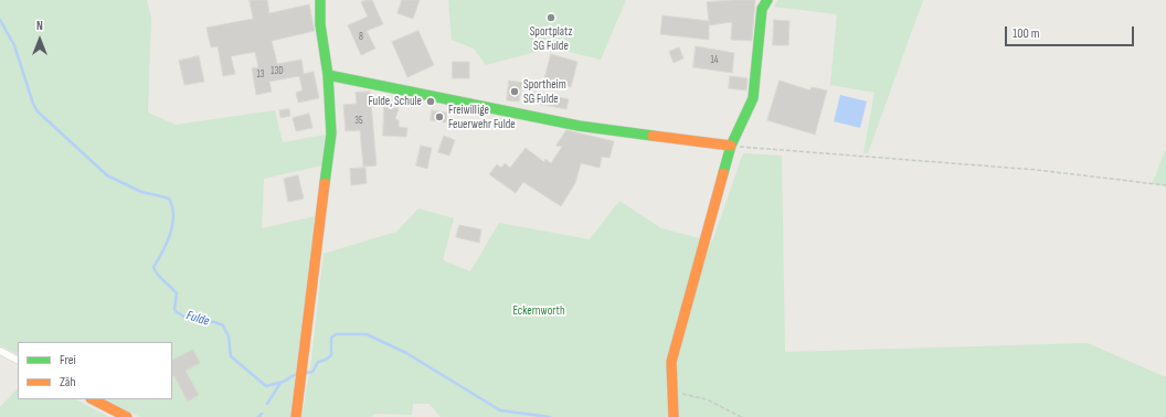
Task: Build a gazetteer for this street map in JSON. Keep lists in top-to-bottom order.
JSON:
{
  "water": ["Fulde"],
  "parks": ["Eckernworth"],
  "places": [
    "Sportplatz SG Fulde",
    "Sportheim SG Fulde",
    "Fulde, Schule",
    "Freiwillige Feuerwehr Fulde"
  ],
  "house_numbers": [
    "8",
    "14",
    "13D",
    "13",
    "35"
  ],
  "legend": ["Frei", "Zäh"],
  "scale_bar": "100 m",
  "north": "top"
}
